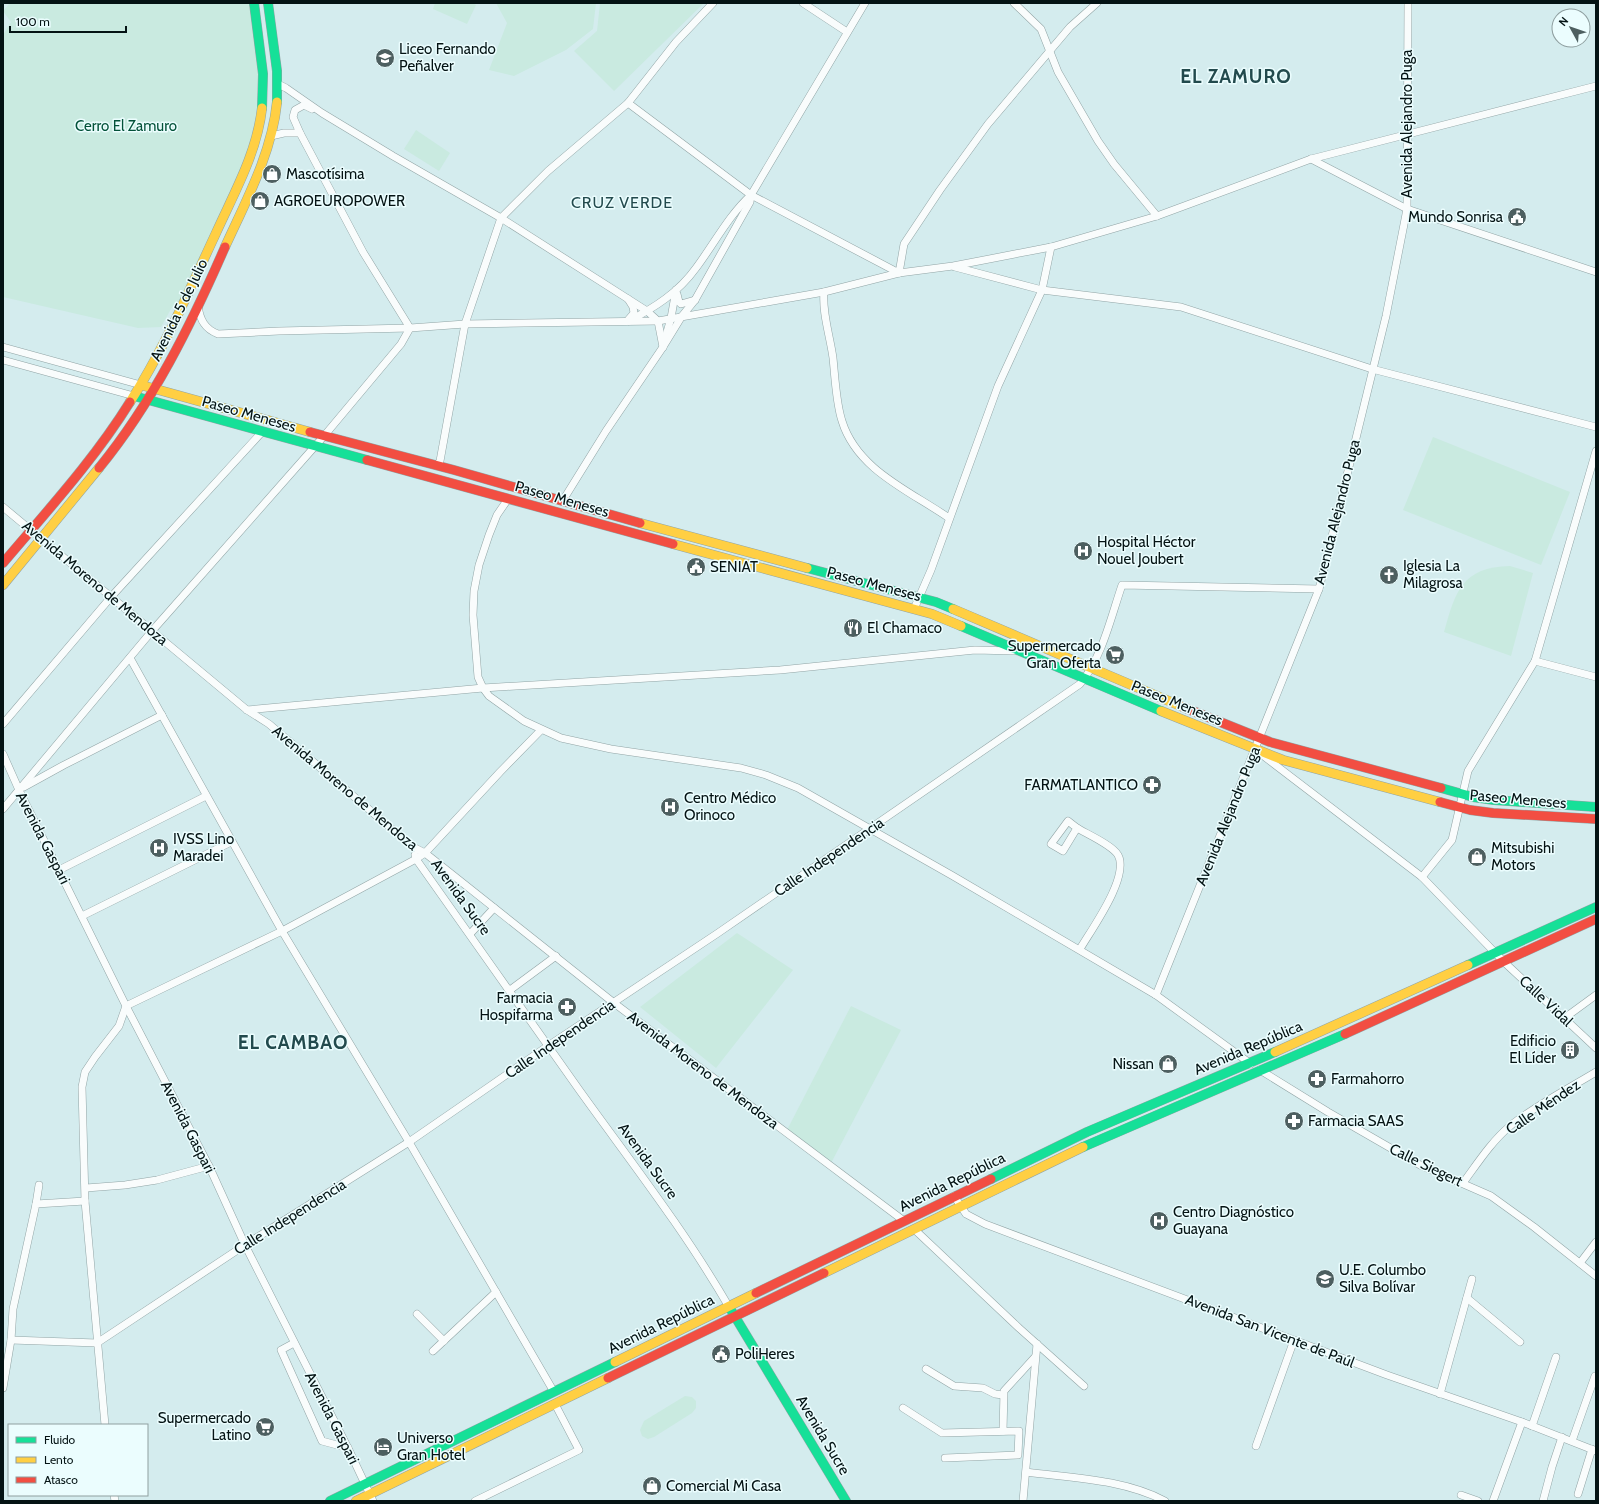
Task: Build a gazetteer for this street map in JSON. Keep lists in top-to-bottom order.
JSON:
{
  "streets": {
    "street": [
      "Avenida Alejandro Puga",
      "Avenida 5 de Julio",
      "Paseo Meneses",
      "Avenida Moreno de Mendoza",
      "Avenida Gaspari",
      "Calle Independencia",
      "Avenida Sucre",
      "Calle Vidal",
      "Avenida República",
      "Calle Méndez",
      "Calle Siegert",
      "Avenida San Vicente de Paúl"
    ]
  },
  "crossings": [
    ["Avenida Alejandro Puga", "Paseo Meneses"],
    ["Avenida Alejandro Puga", "Calle Vidal"],
    ["Avenida Alejandro Puga", "Calle Siegert"],
    ["Avenida 5 de Julio", "Paseo Meneses"],
    ["Avenida 5 de Julio", "Avenida Moreno de Mendoza"],
    ["Paseo Meneses", "Calle Independencia"],
    ["Paseo Meneses", "Calle Vidal"],
    ["Avenida Moreno de Mendoza", "Calle Independencia"],
    ["Avenida Moreno de Mendoza", "Avenida Sucre"],
    ["Avenida Moreno de Mendoza", "Avenida República"],
    ["Avenida Gaspari", "Calle Independencia"],
    ["Avenida Gaspari", "Avenida República"],
    ["Calle Independencia", "Avenida Sucre"],
    ["Calle Independencia", "Calle Siegert"],
    ["Avenida Sucre", "Avenida República"],
    ["Calle Vidal", "Avenida República"],
    ["Avenida República", "Calle Siegert"],
    ["Avenida República", "Avenida San Vicente de Paúl"],
    ["Calle Méndez", "Calle Siegert"]
  ],
  "districts": ["EL ZAMURO", "CRUZ VERDE", "EL CAMBAO"],
  "parks": ["Cerro El Zamuro"],
  "places": {
    "school or university": ["Liceo Fernando Peñalver", "U.E. Columbo Silva Bolívar"],
    "shop": [
      "Mascotísima",
      "AGROEUROPOWER",
      "Mitsubishi Motors",
      "Nissan",
      "Comercial Mi Casa"
    ],
    "public building": ["Mundo Sonrisa", "SENIAT", "PoliHeres"],
    "hospital": [
      "Hospital Héctor Nouel Joubert",
      "Centro Médico Orinoco",
      "IVSS Lino Maradei",
      "Centro Diagnóstico Guayana"
    ],
    "church": ["Iglesia La Milagrosa"],
    "restaurant": ["El Chamaco"],
    "supermarket": ["Supermercado Gran Oferta", "Supermercado Latino"],
    "pharmacy": [
      "FARMATLANTICO",
      "Farmacia Hospifarma",
      "Farmahorro",
      "Farmacia SAAS"
    ],
    "building": ["Edificio El Líder"],
    "hotel": ["Universo Gran Hotel"]
  },
  "legend": ["Fluido", "Lento", "Atasco"],
  "scale_bar": "100 m",
  "north": "top left"
}
